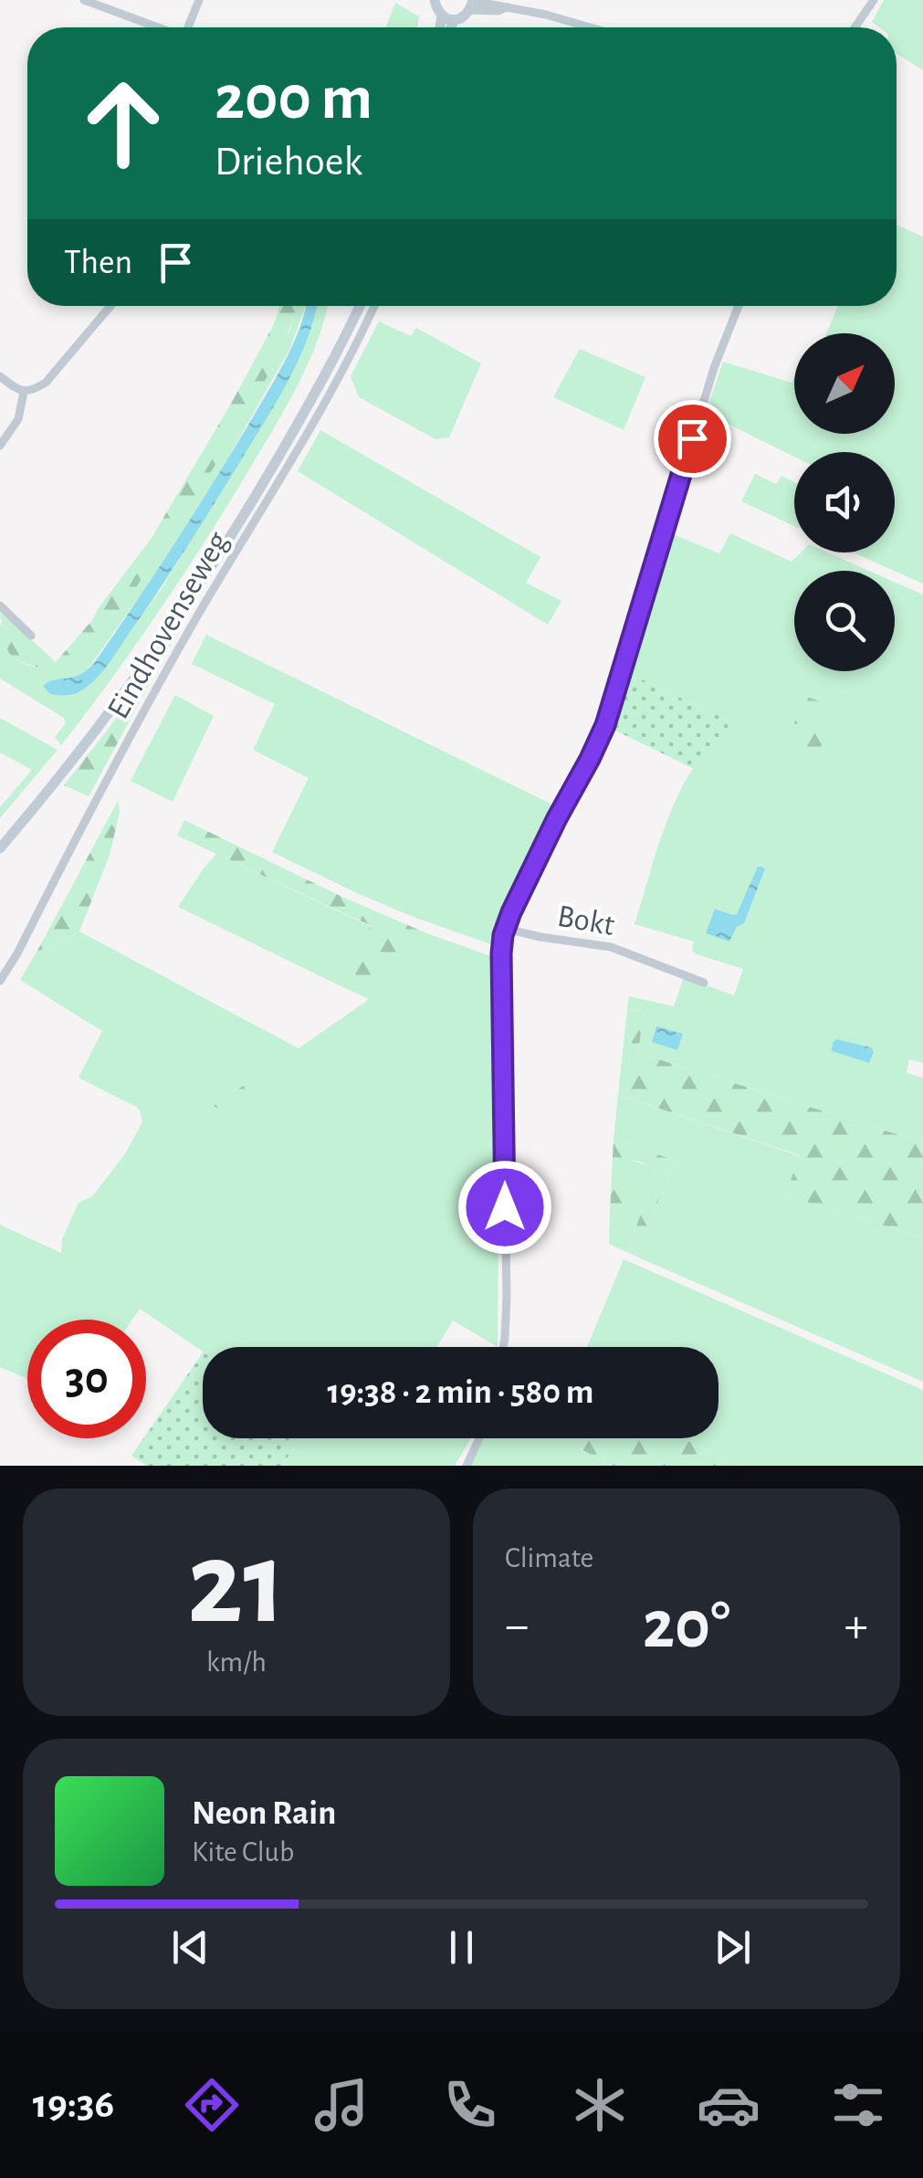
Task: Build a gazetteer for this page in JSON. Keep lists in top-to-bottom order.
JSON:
{
  "streets": {
    "main road": ["Eindhovenseweg"],
    "street": ["Bokt"]
  },
  "north": "top right",
  "page": {
    "turn": ["200 m", "Driehoek"],
    "then": "Then",
    "limit": "30",
    "trip": "19:38 · 2 min · 580 m",
    "tile": [
      ["21", "km/h"],
      "Climate"
    ],
    "heat": ["−", "20°", "+"],
    "song": ["Neon Rain", "Kite Club"],
    "tabs": "19:36"
  }
}
